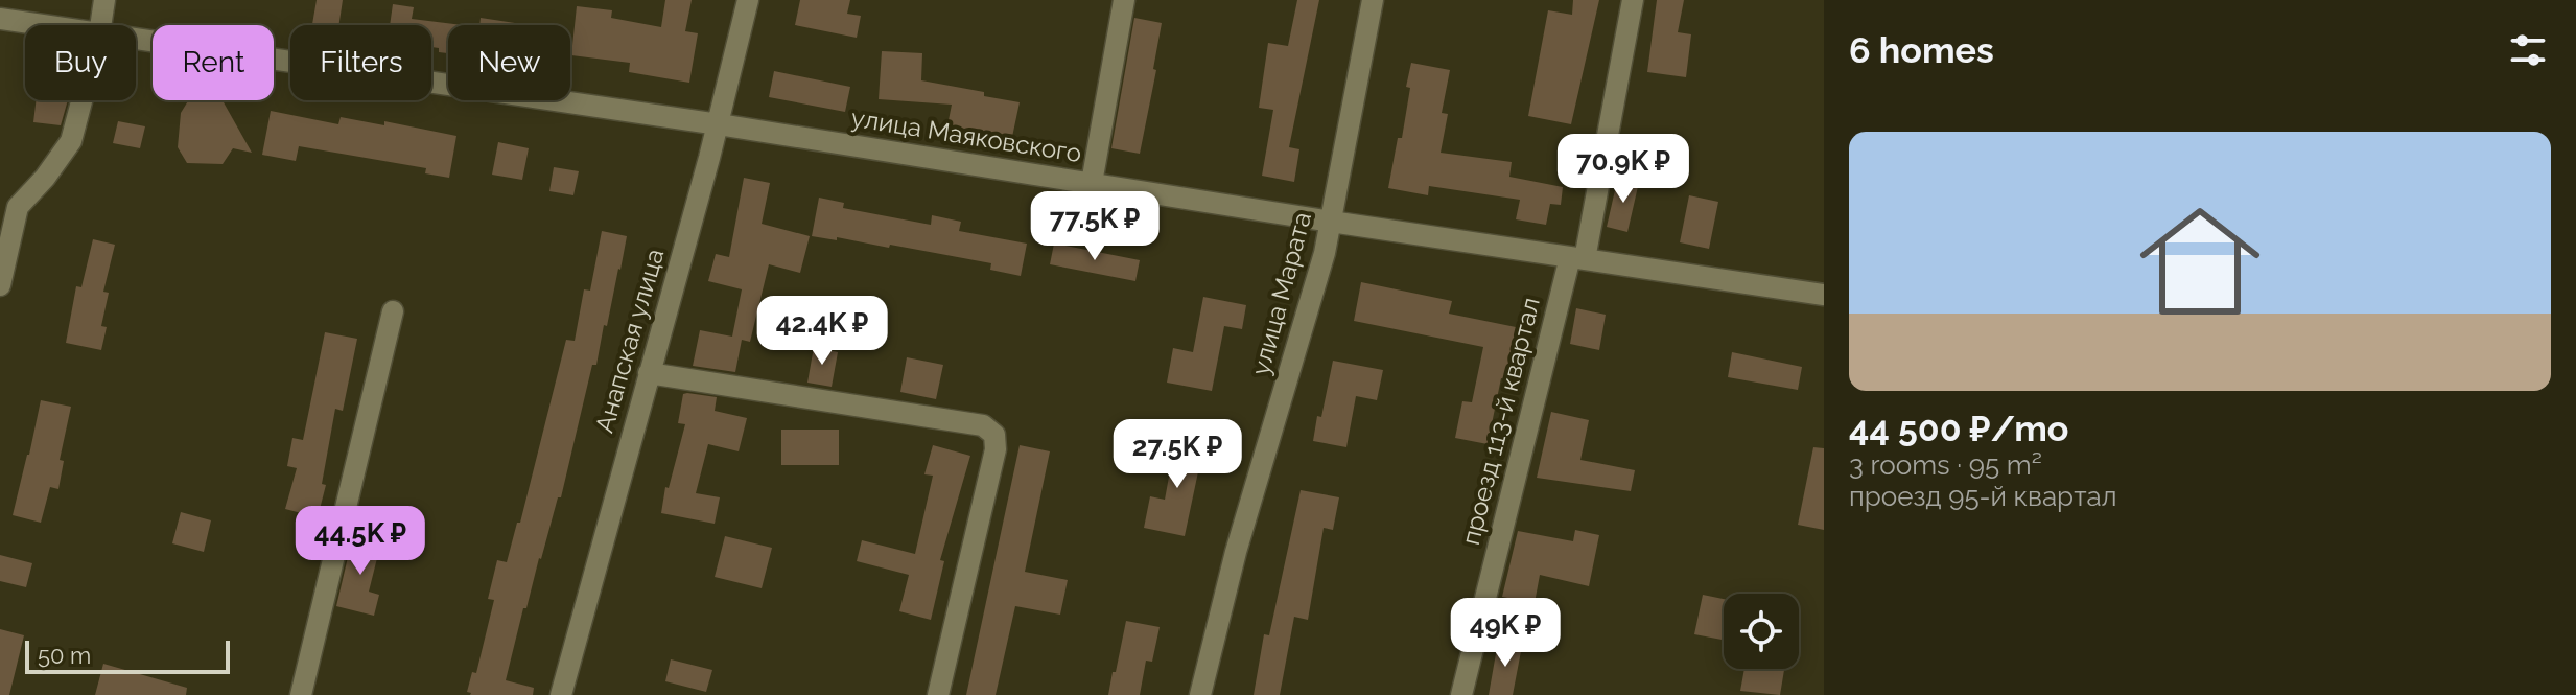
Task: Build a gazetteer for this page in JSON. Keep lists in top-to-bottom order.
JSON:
{
  "streets": {
    "street": [
      "улица Маяковского",
      "улица Марата",
      "Анапская улица",
      "проезд 113-й квартал"
    ]
  },
  "crossings": [
    ["улица Маяковского", "улица Марата"],
    ["улица Маяковского", "Анапская улица"],
    ["улица Маяковского", "проезд 113-й квартал"]
  ],
  "scale_bar": "50 m",
  "page": {
    "heading": "6 homes",
    "chip": [
      "Buy",
      "Rent",
      "Filters",
      "New"
    ],
    "list": [
      {
        "name": "44 500 ₽/mo",
        "note": "3 rooms · 95 m² · проезд 95-й квартал"
      }
    ],
    "price": [
      "70.9K ₽",
      "77.5K ₽",
      "42.4K ₽",
      "27.5K ₽",
      "44.5K ₽",
      "49K ₽"
    ],
    "scale": "50 m"
  }
}
